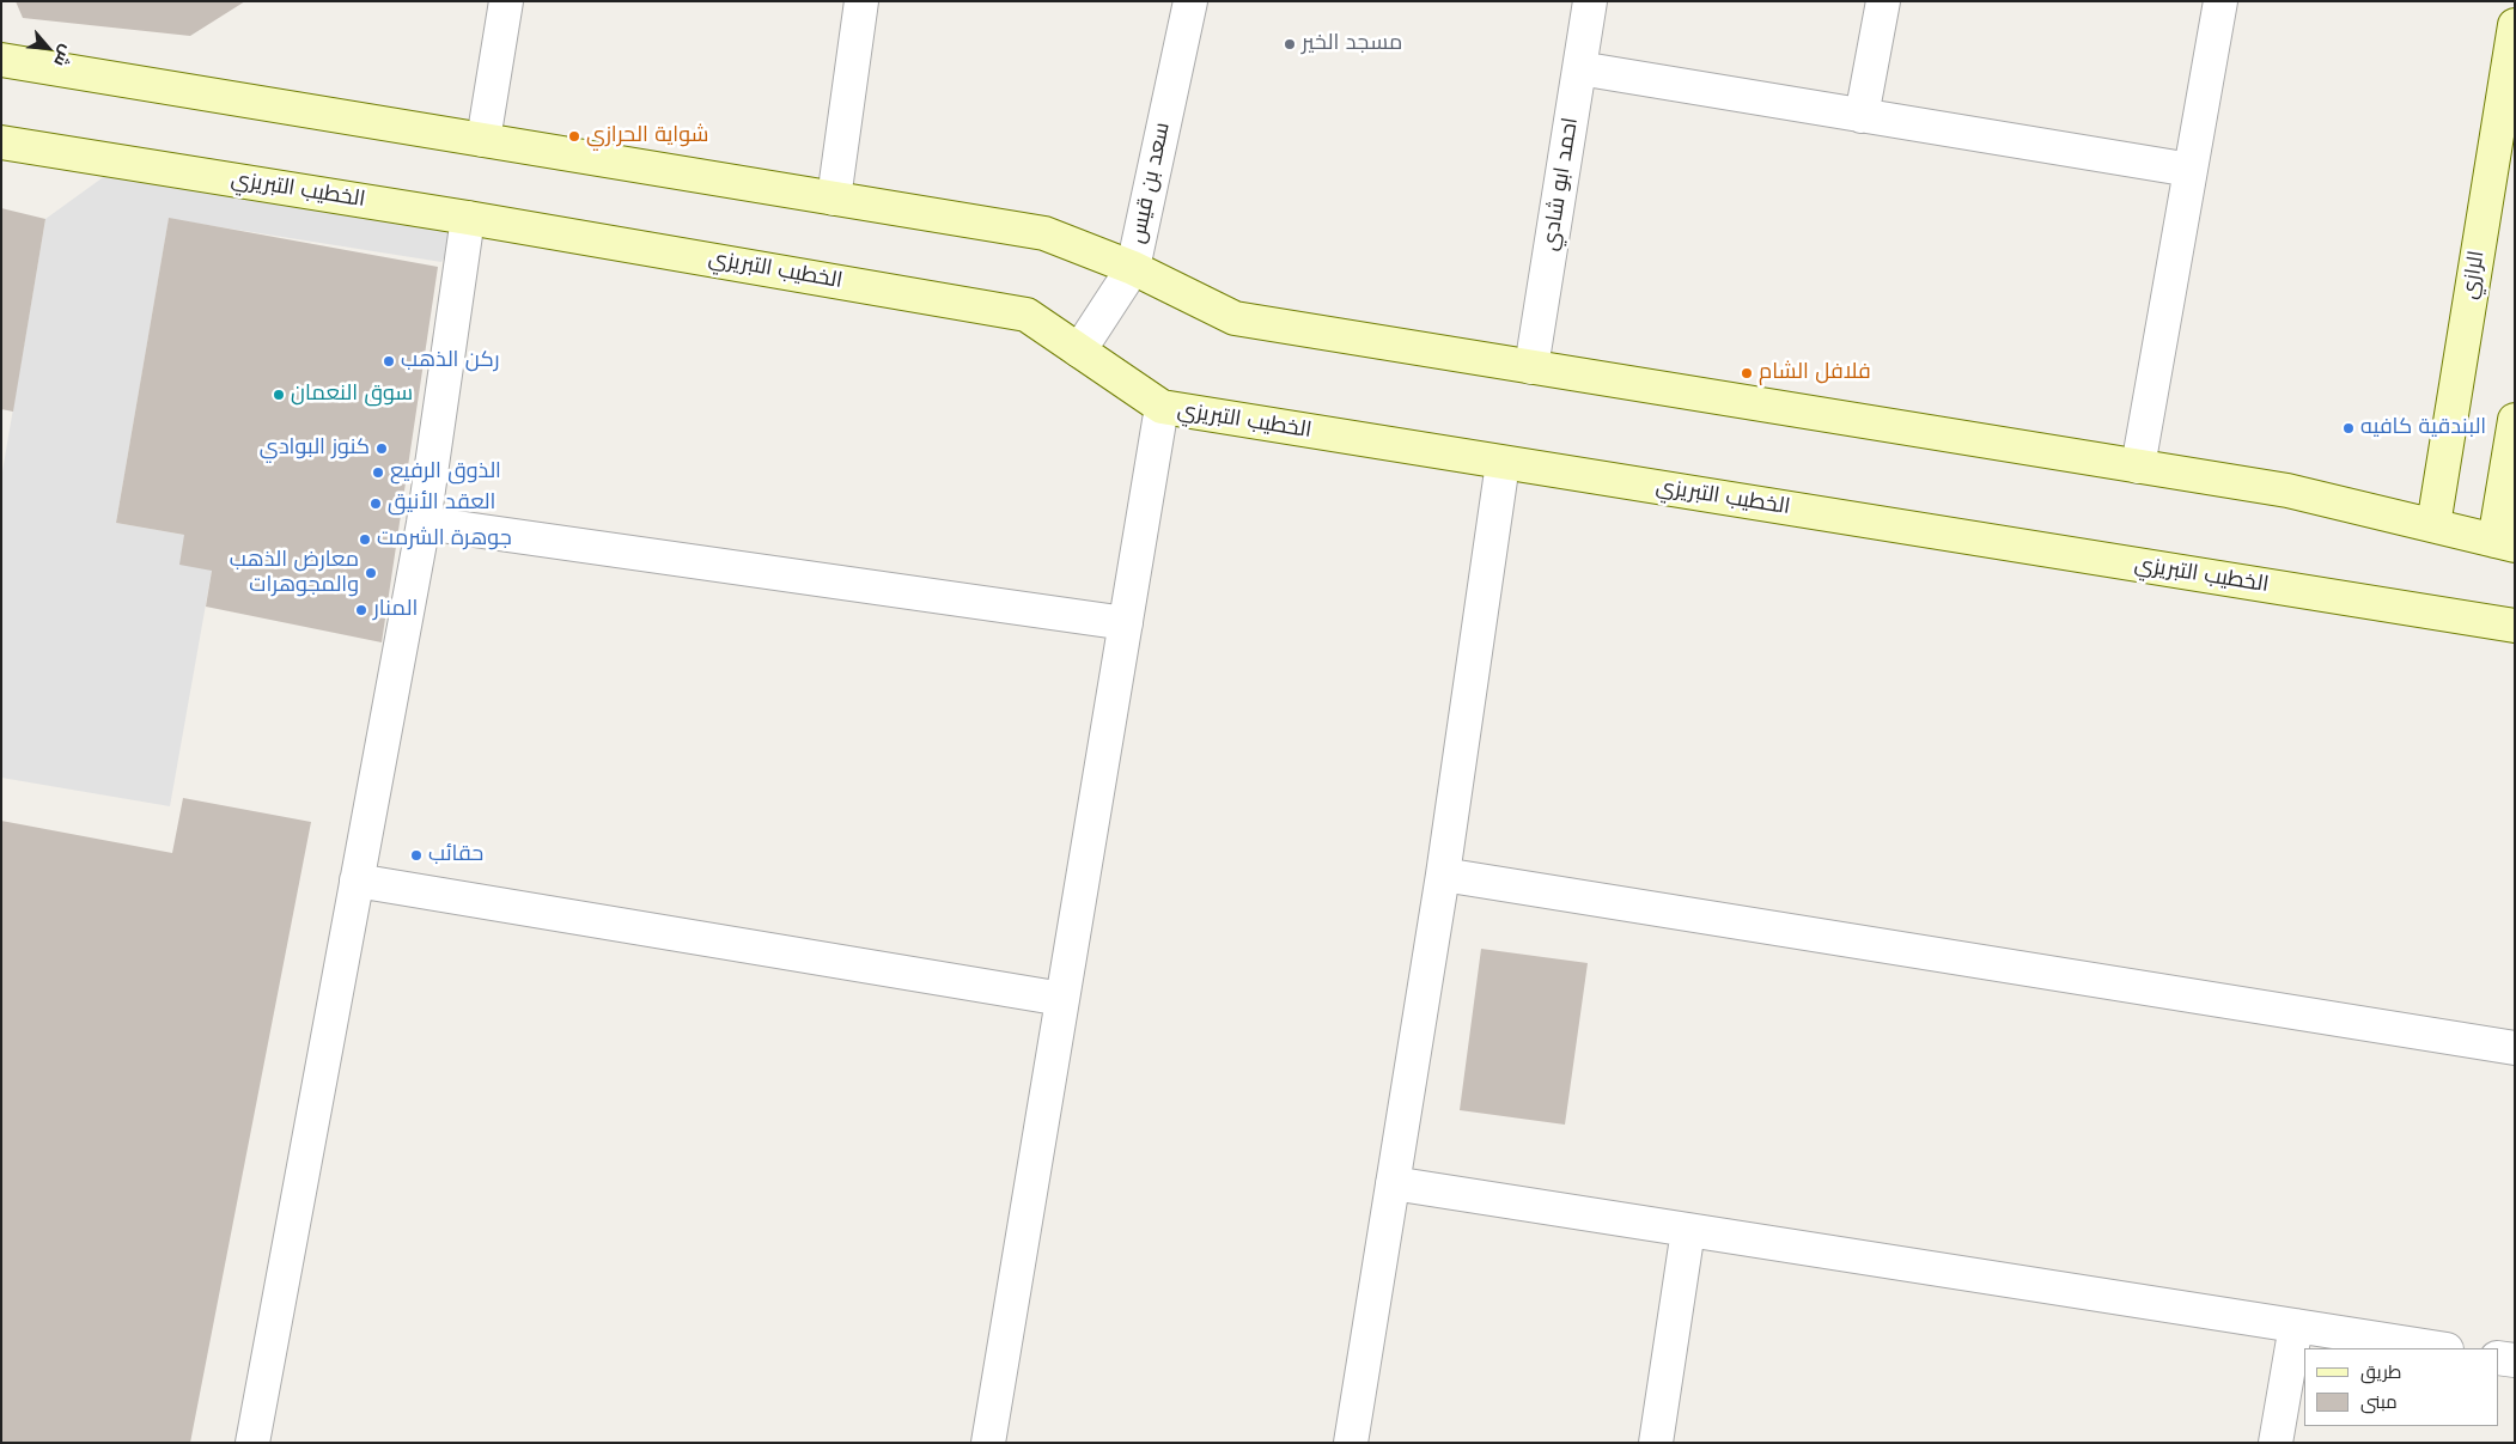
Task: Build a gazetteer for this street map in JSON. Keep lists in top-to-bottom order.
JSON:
{
  "streets": {
    "street": [
      "سعد بن قيس",
      "احمد ابو شادي",
      "الخطيب التبريزي",
      "الرازي"
    ]
  },
  "crossings": [
    ["سعد بن قيس", "الخطيب التبريزي"]
  ],
  "places": [
    "مسجد الخير",
    "شواية الحرازي",
    "ركن الذهب",
    "فلافل الشام",
    "سوق النعمان",
    "البندقية كافيه",
    "كنوز البوادي",
    "الذوق الرفيع",
    "العقد الأنيق",
    "جوهرة الشرمت",
    "معارض الذهب والمجوهرات",
    "المنار",
    "حقائب"
  ],
  "legend": ["طريق", "مبنى"],
  "north": "bottom right"
}
